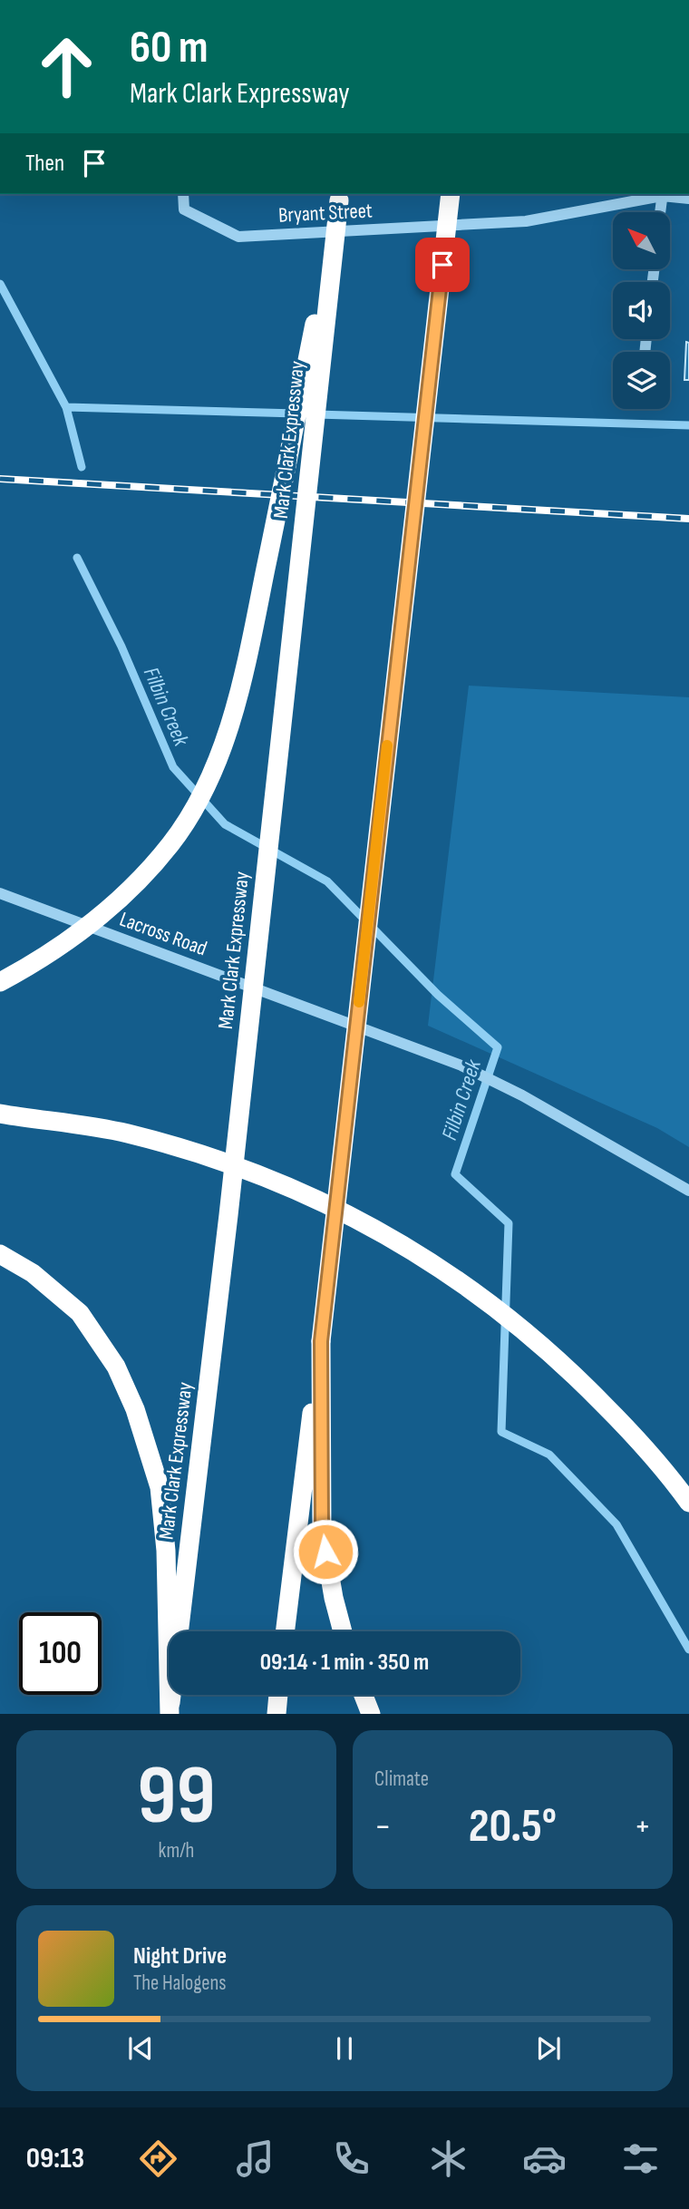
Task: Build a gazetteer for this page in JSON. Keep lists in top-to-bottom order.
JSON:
{
  "streets": {
    "highway": ["Mark Clark Expressway"],
    "street": ["Bryant Street", "Lacross Road"]
  },
  "water": ["Filbin Creek"],
  "north": "top left",
  "page": {
    "turn": ["60 m", "Mark Clark Expressway"],
    "then": "Then",
    "limit": "100",
    "trip": "09:14 · 1 min · 350 m",
    "tile": [
      ["99", "km/h"],
      "Climate"
    ],
    "heat": ["−", "20.5°", "+"],
    "song": ["Night Drive", "The Halogens"],
    "tabs": "09:13"
  }
}
